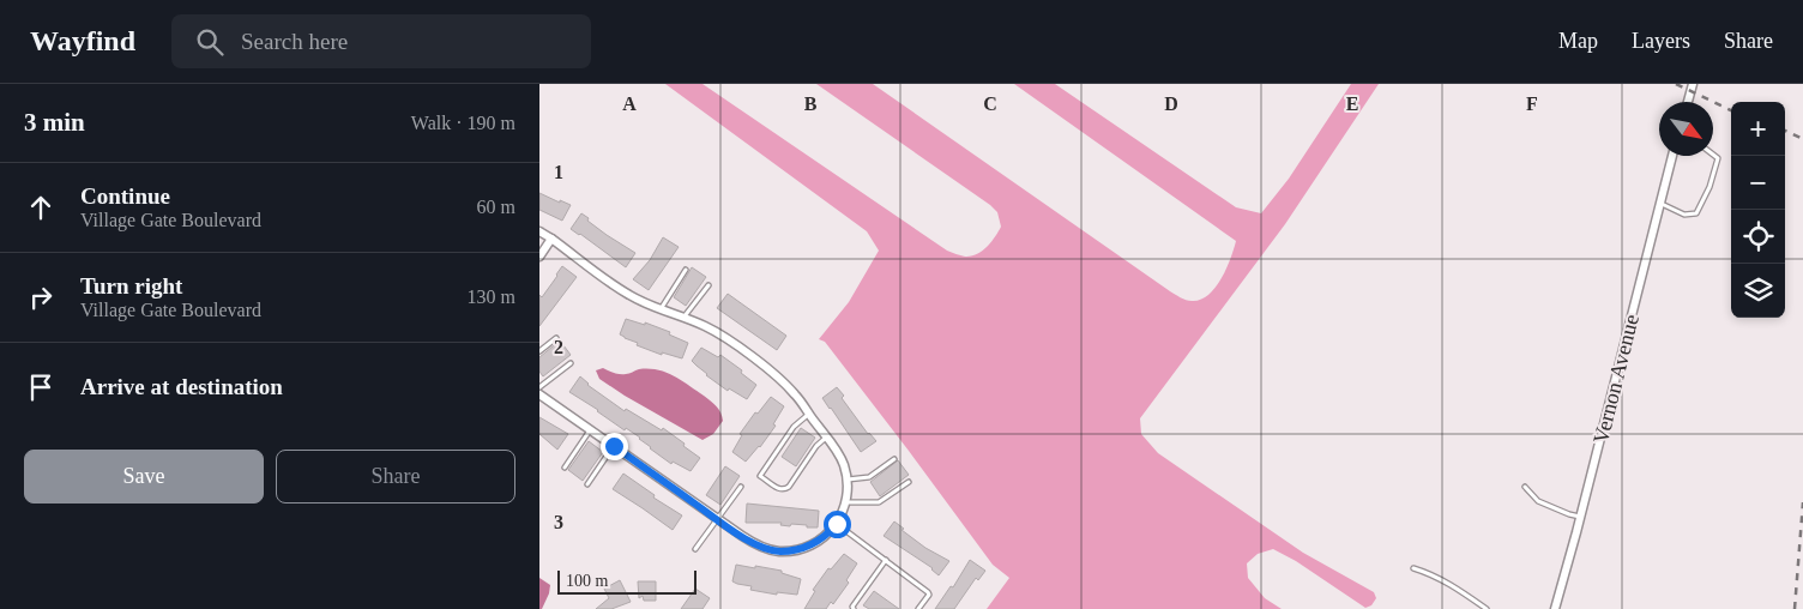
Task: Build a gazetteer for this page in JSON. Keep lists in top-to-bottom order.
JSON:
{
  "streets": {
    "street": ["Vernon Avenue"]
  },
  "scale_bar": "100 m",
  "north": "bottom right",
  "page": {
    "header": "Wayfind",
    "search": "Search here",
    "nav": ["Map", "Layers", "Share"],
    "heading": ["3 min", "Walk · 190 m"],
    "map_buttons": ["+", "−"],
    "list": [
      ["Continue", "Village Gate Boulevard", "60 m"],
      ["Turn right", "Village Gate Boulevard", "130 m"],
      "Arrive at destination"
    ],
    "buttons": ["Save", "Share"],
    "scale": "100 m"
  },
  "grid": {
    "columns": [
      "A",
      "B",
      "C",
      "D",
      "E",
      "F"
    ],
    "rows": ["1", "2", "3"]
  }
}
